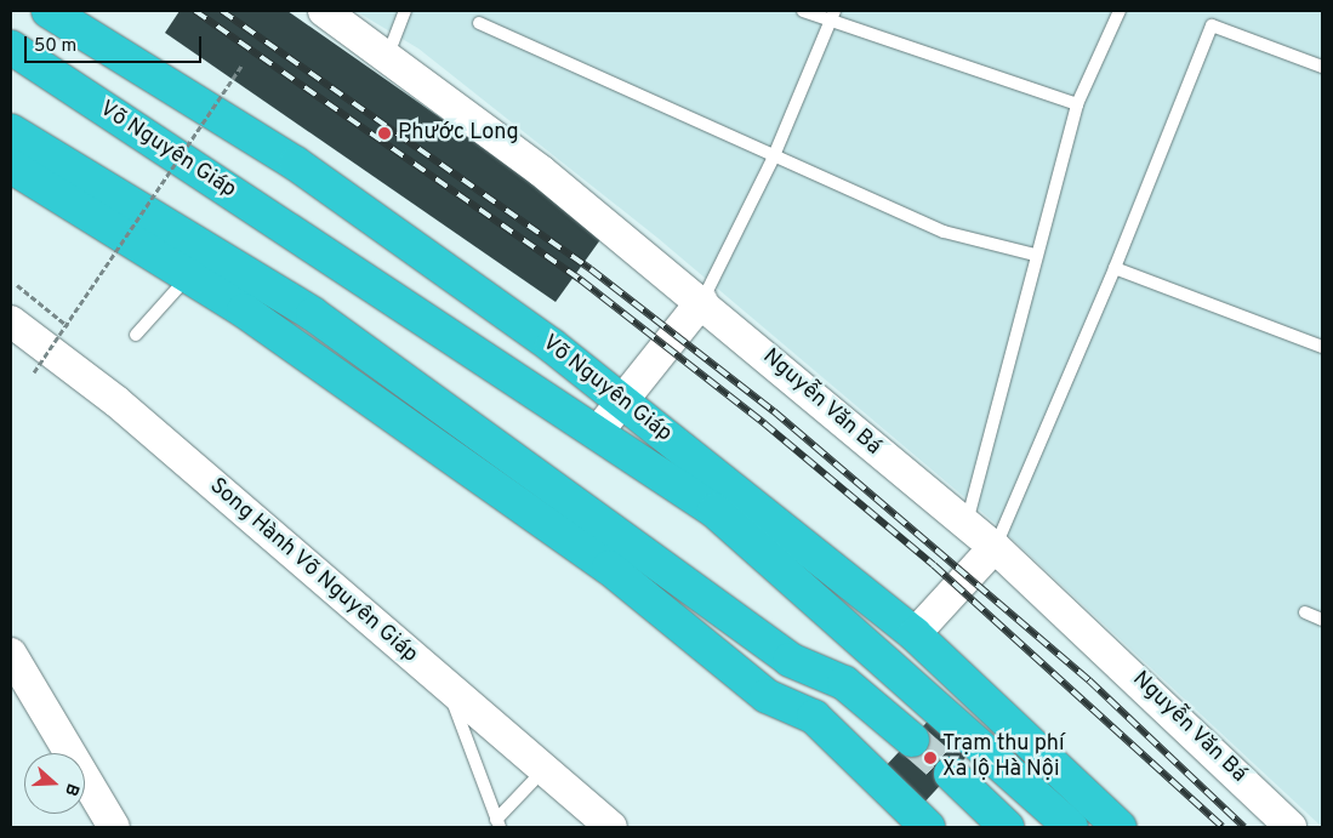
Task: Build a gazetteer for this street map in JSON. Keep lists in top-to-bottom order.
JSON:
{
  "streets": {
    "highway": ["Võ Nguyên Giáp"],
    "main road": ["Nguyễn Văn Bá", "Song Hành Võ Nguyên Giáp"]
  },
  "places": ["Phước Long", "Trạm thu phí Xa lộ Hà Nội"],
  "scale_bar": "50 m",
  "north": "right"
}
